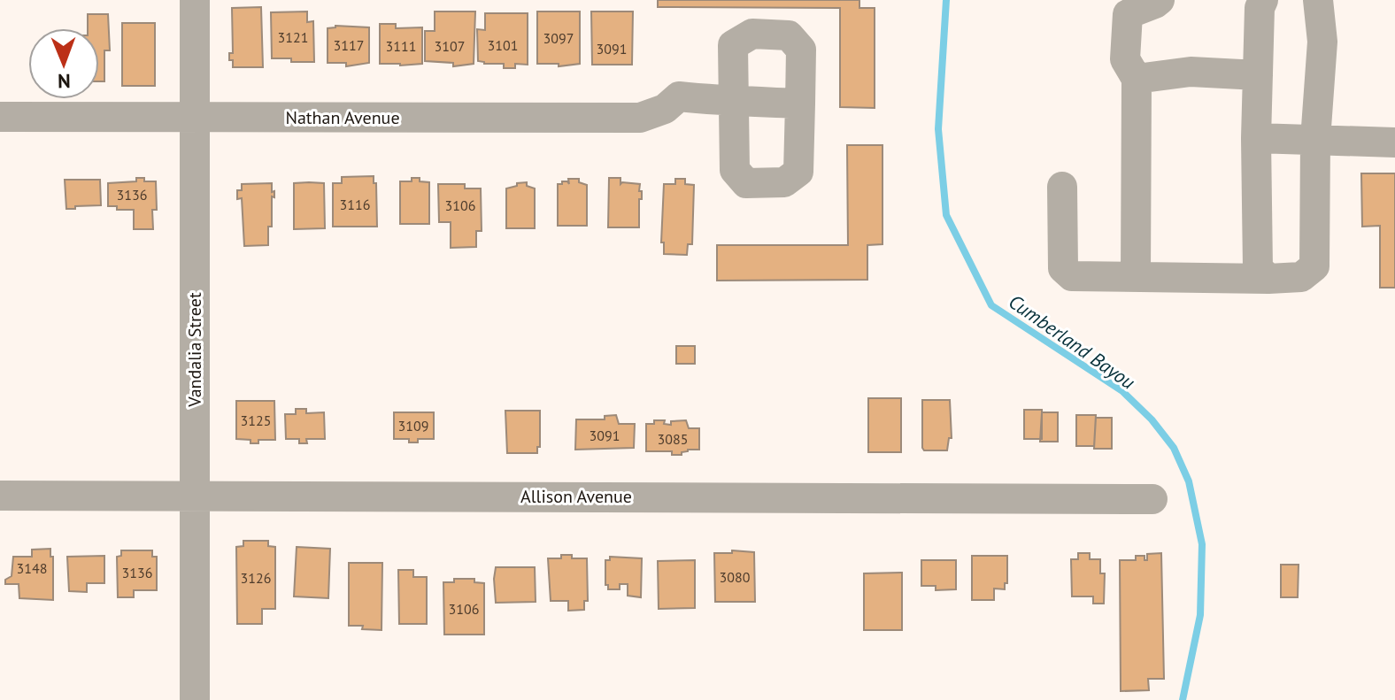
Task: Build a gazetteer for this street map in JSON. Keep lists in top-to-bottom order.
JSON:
{
  "streets": {
    "street": ["Nathan Avenue", "Vandalia Street", "Allison Avenue"]
  },
  "crossings": [
    ["Nathan Avenue", "Vandalia Street"],
    ["Vandalia Street", "Allison Avenue"]
  ],
  "water": ["Cumberland Bayou"],
  "house_numbers": [
    "3121",
    "3097",
    "3117",
    "3101",
    "3111",
    "3107",
    "3091",
    "3136",
    "3116",
    "3106",
    "3125",
    "3109",
    "3091",
    "3085",
    "3148",
    "3136",
    "3080",
    "3126",
    "3106"
  ],
  "north": "bottom"
}
